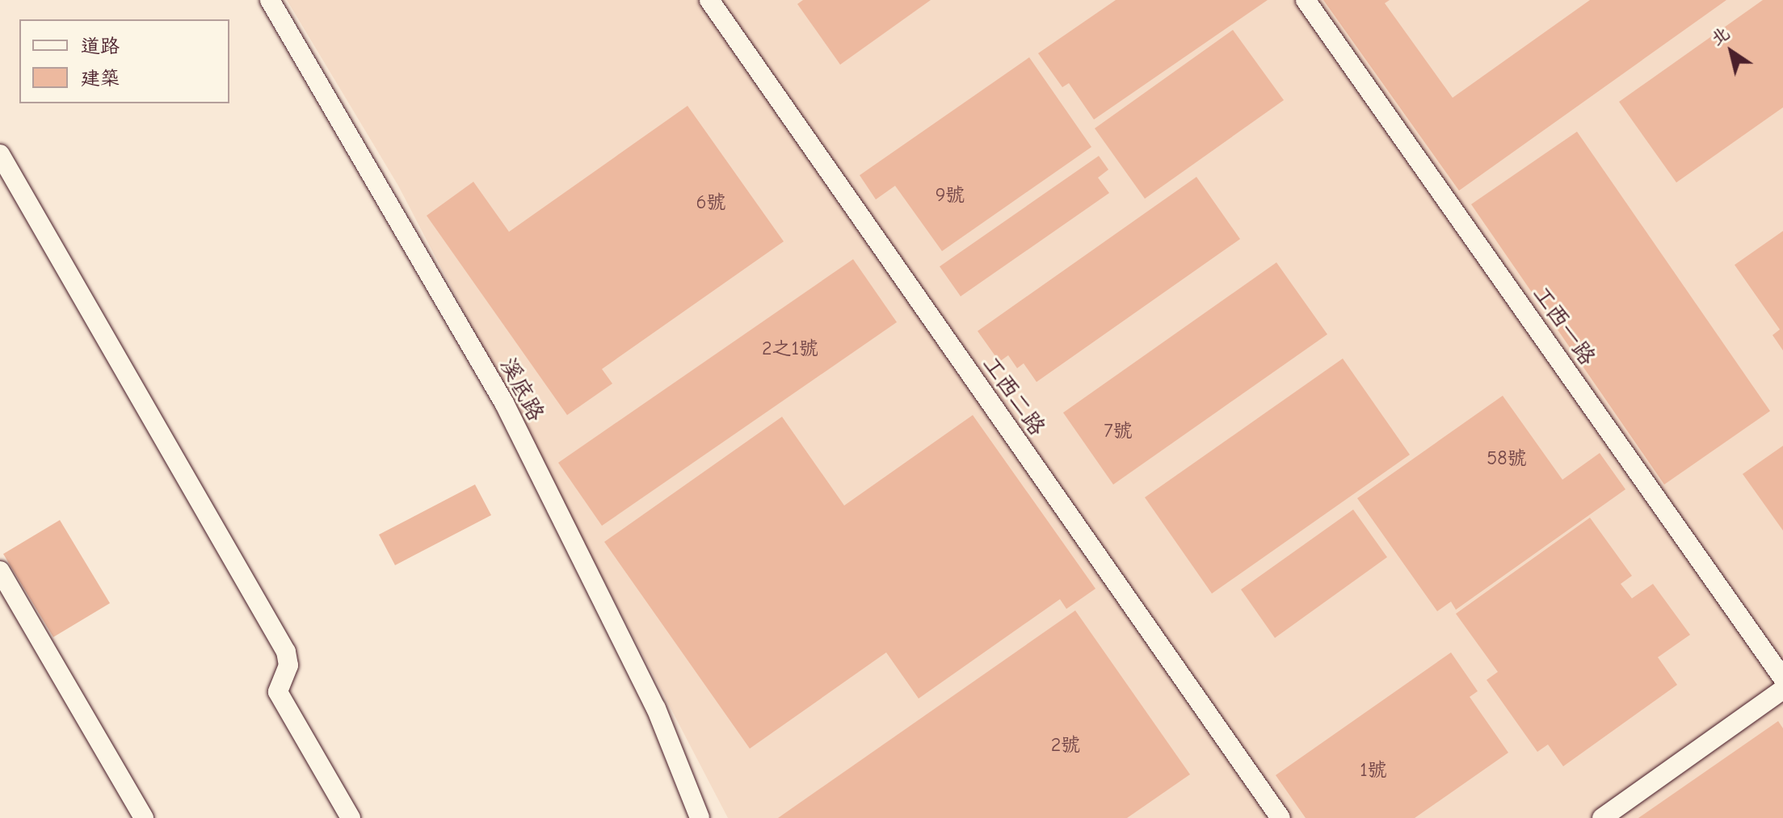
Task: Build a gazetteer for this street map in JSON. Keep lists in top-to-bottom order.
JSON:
{
  "streets": {
    "street": ["工西一路", "溪底路", "工西二路"]
  },
  "house_numbers": [
    "9號",
    "6號",
    "2之1號",
    "7號",
    "58號",
    "2號",
    "1號"
  ],
  "legend": ["道路", "建築"],
  "north": "top left"
}
